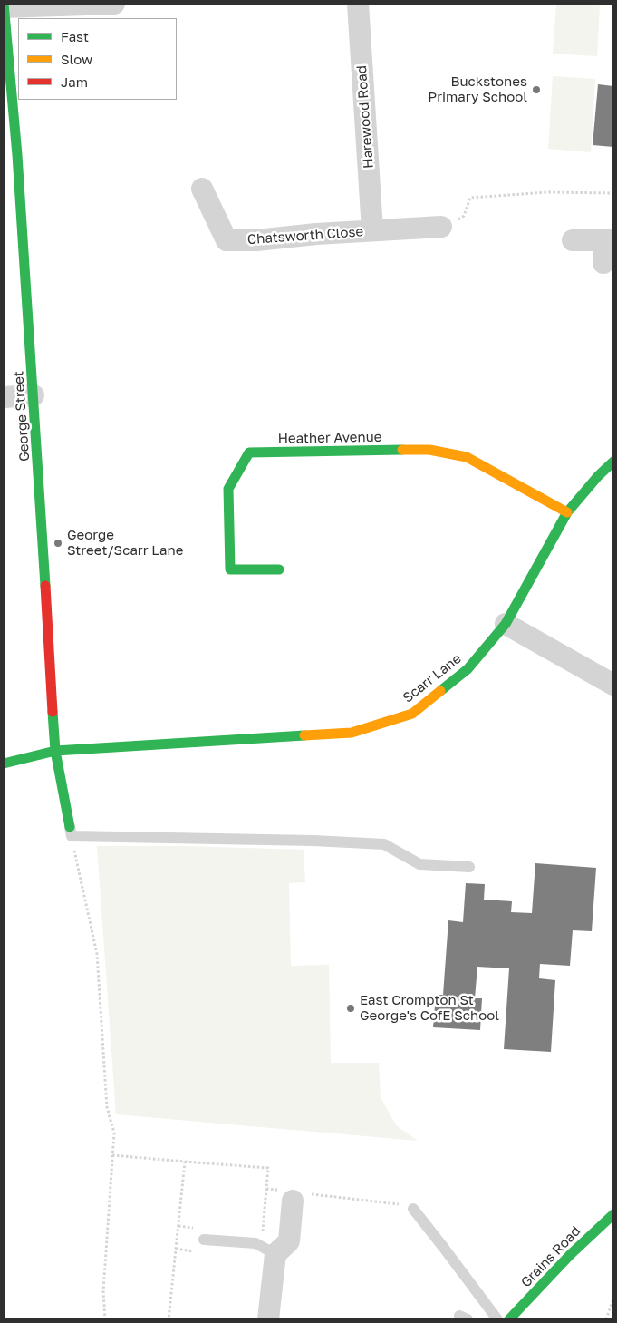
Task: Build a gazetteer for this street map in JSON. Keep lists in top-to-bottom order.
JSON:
{
  "streets": {
    "street": [
      "Harewood Road",
      "Chatsworth Close",
      "George Street",
      "Heather Avenue",
      "Scarr Lane",
      "Grains Road"
    ]
  },
  "crossings": [
    ["Harewood Road", "Chatsworth Close"],
    ["George Street", "Scarr Lane"],
    ["Heather Avenue", "Scarr Lane"]
  ],
  "places": ["Buckstones Primary School", "George Street/Scarr Lane", "East Crompton St George's CofE School"],
  "legend": ["Fast", "Slow", "Jam"]
}
